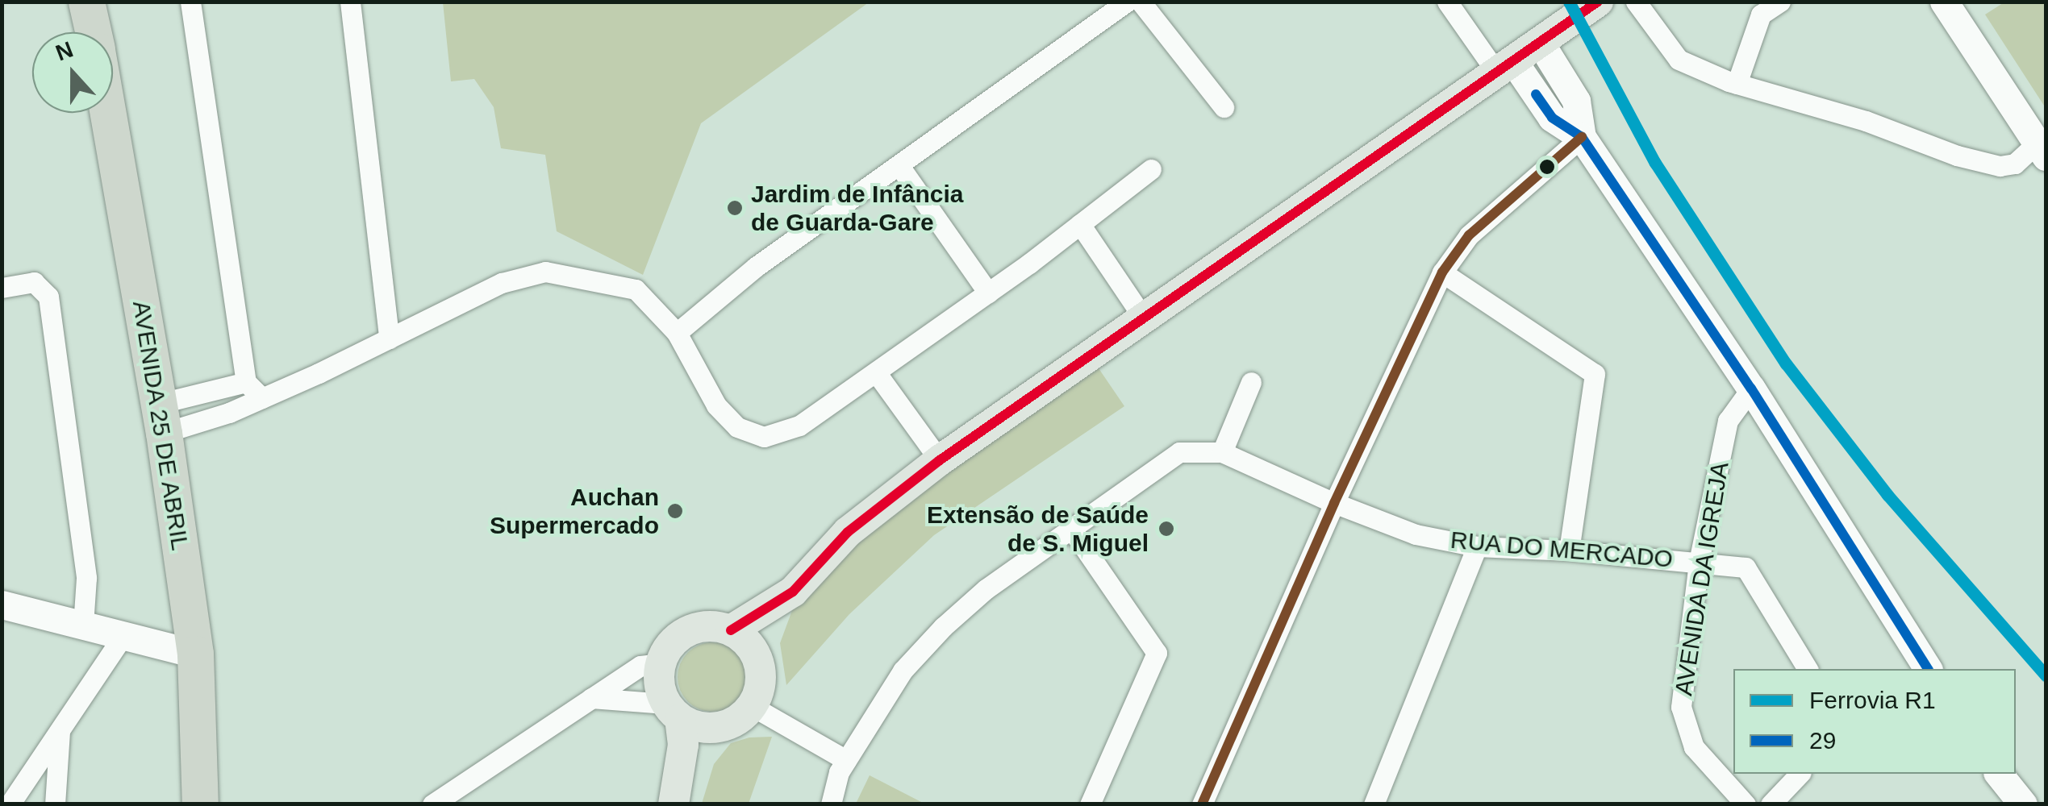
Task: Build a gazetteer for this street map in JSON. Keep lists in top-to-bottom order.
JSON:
{
  "streets": {
    "highway": ["AVENIDA 25 DE ABRIL"],
    "street": ["RUA DO MERCADO", "AVENIDA DA IGREJA"]
  },
  "crossings": [
    ["RUA DO MERCADO", "AVENIDA DA IGREJA"]
  ],
  "places": ["Jardim de Infância de Guarda-Gare", "Auchan Supermercado", "Extensão de Saúde de S. Miguel"],
  "lines": ["rail line R1", "transit line 29"],
  "legend": ["Ferrovia R1", "29"],
  "north": "top"
}
